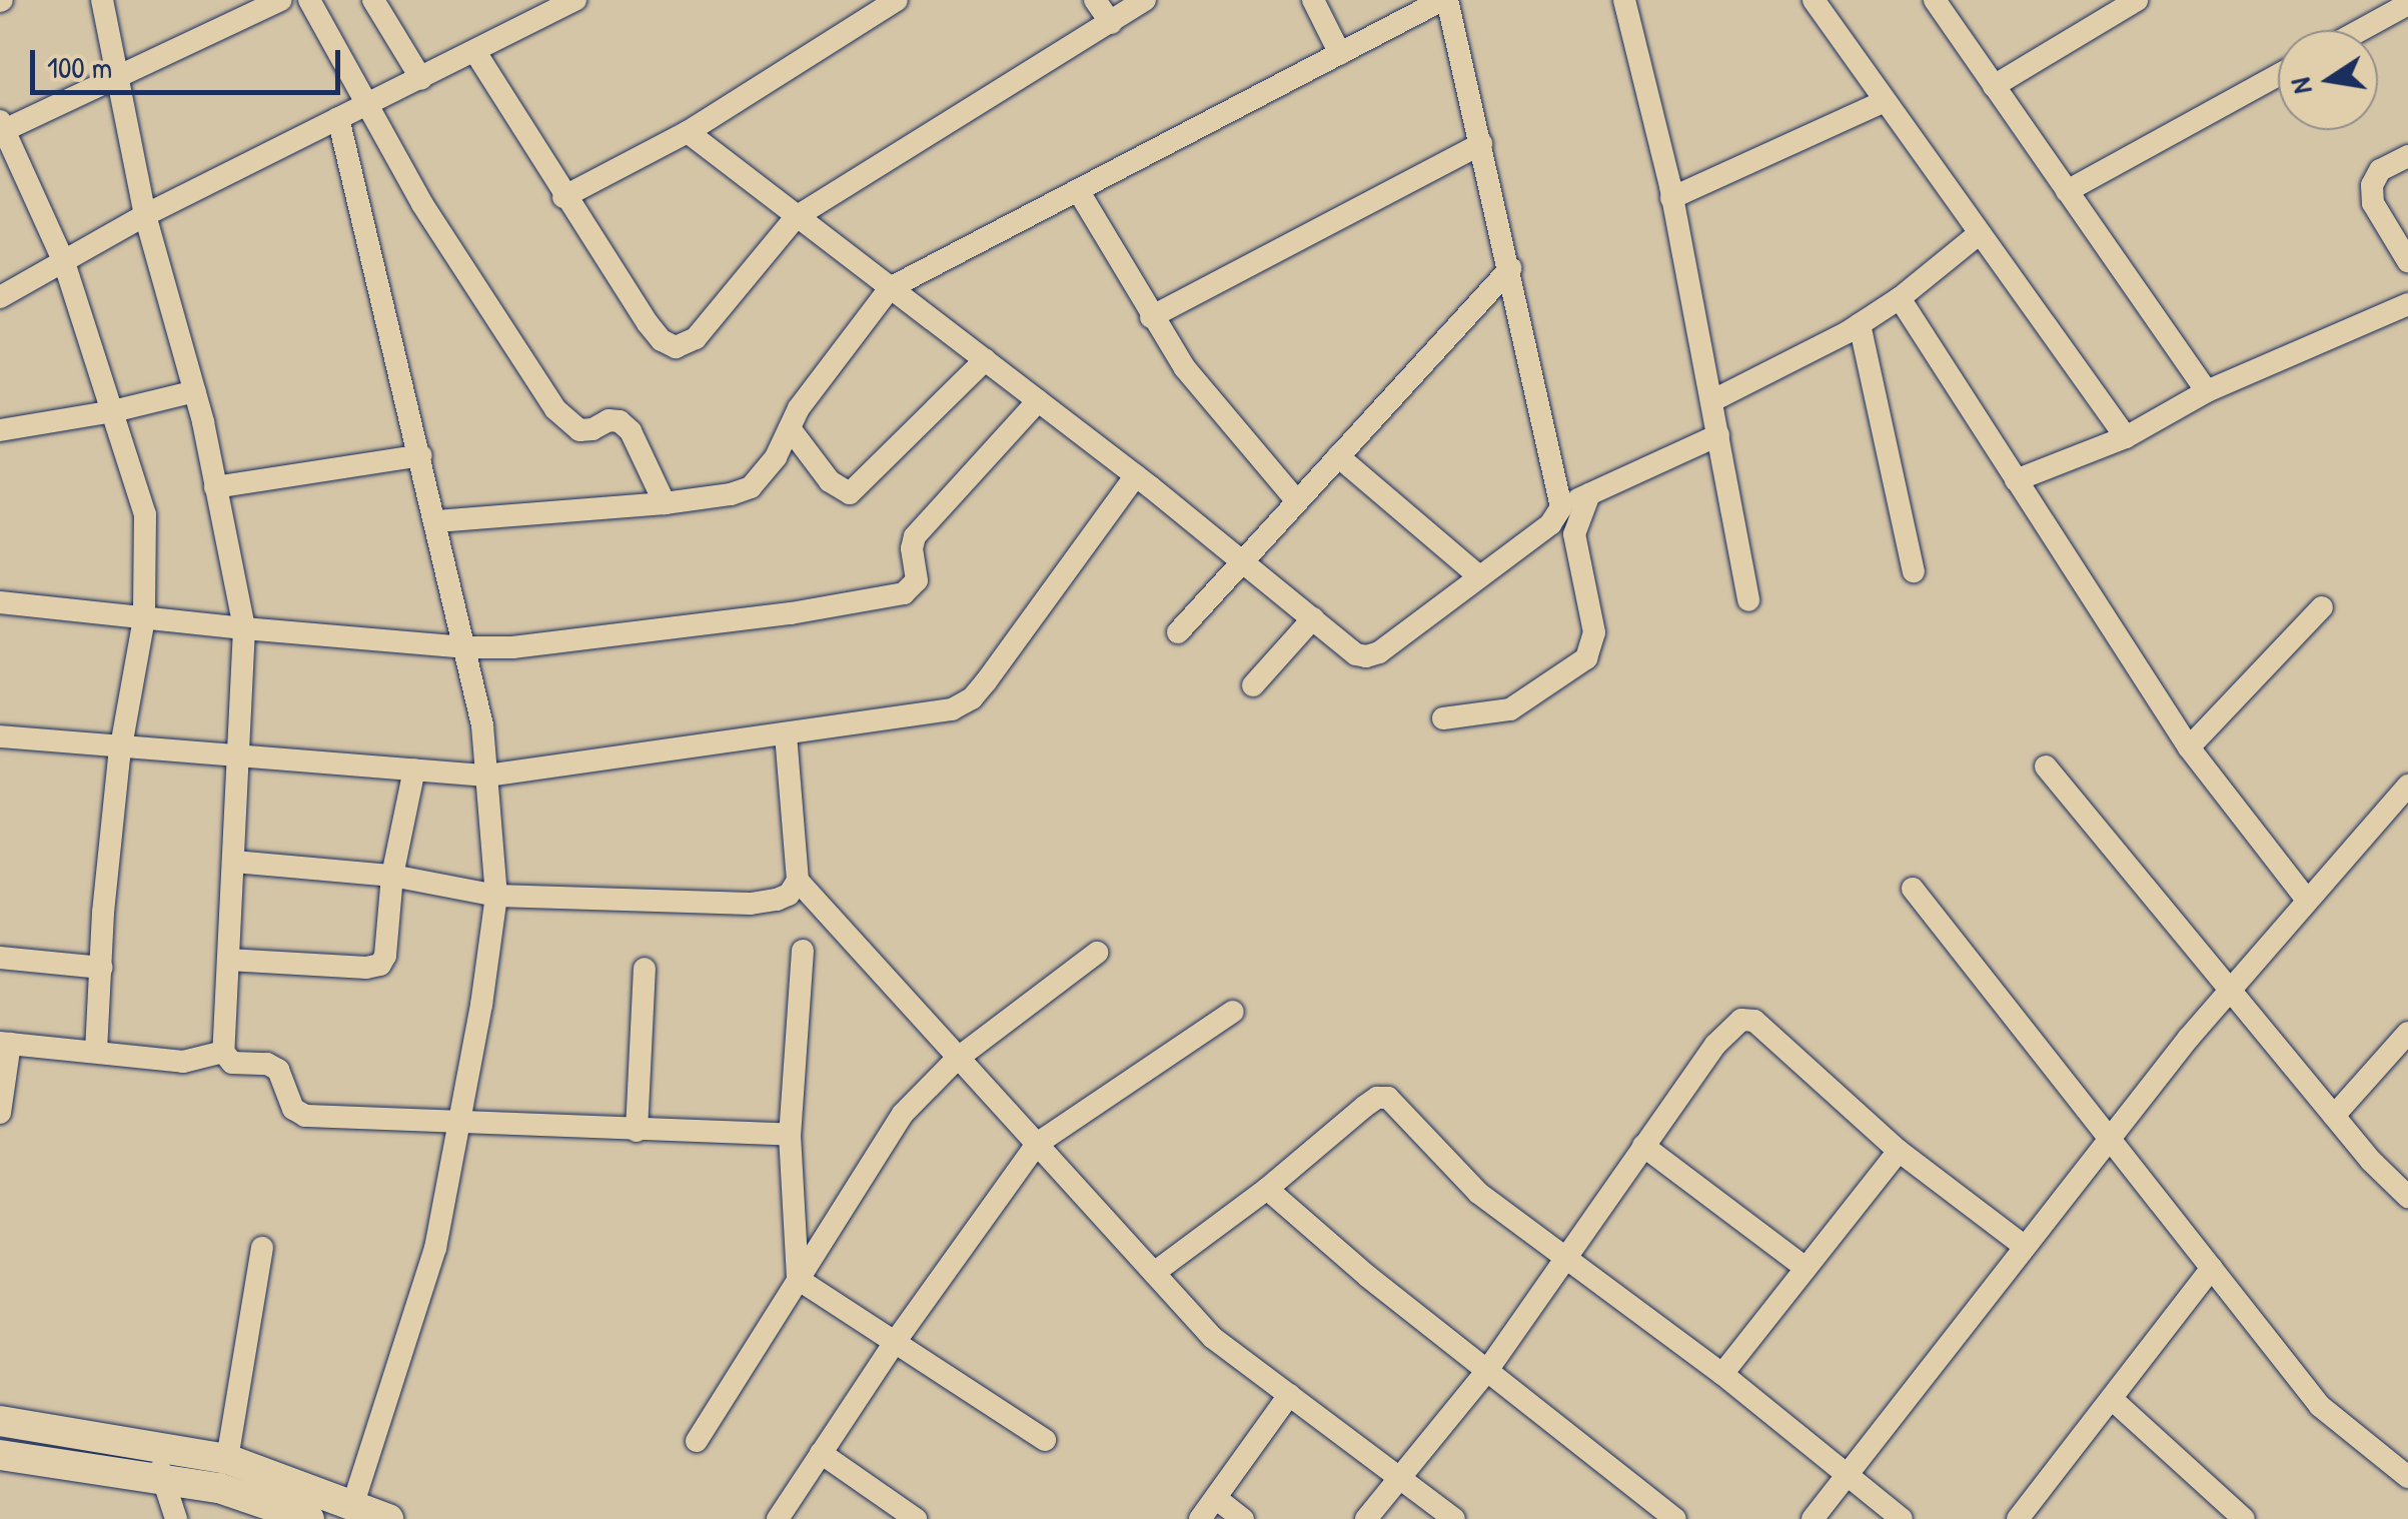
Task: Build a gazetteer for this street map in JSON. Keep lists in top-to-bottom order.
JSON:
{
  "scale_bar": "100 m",
  "north": "left"
}
